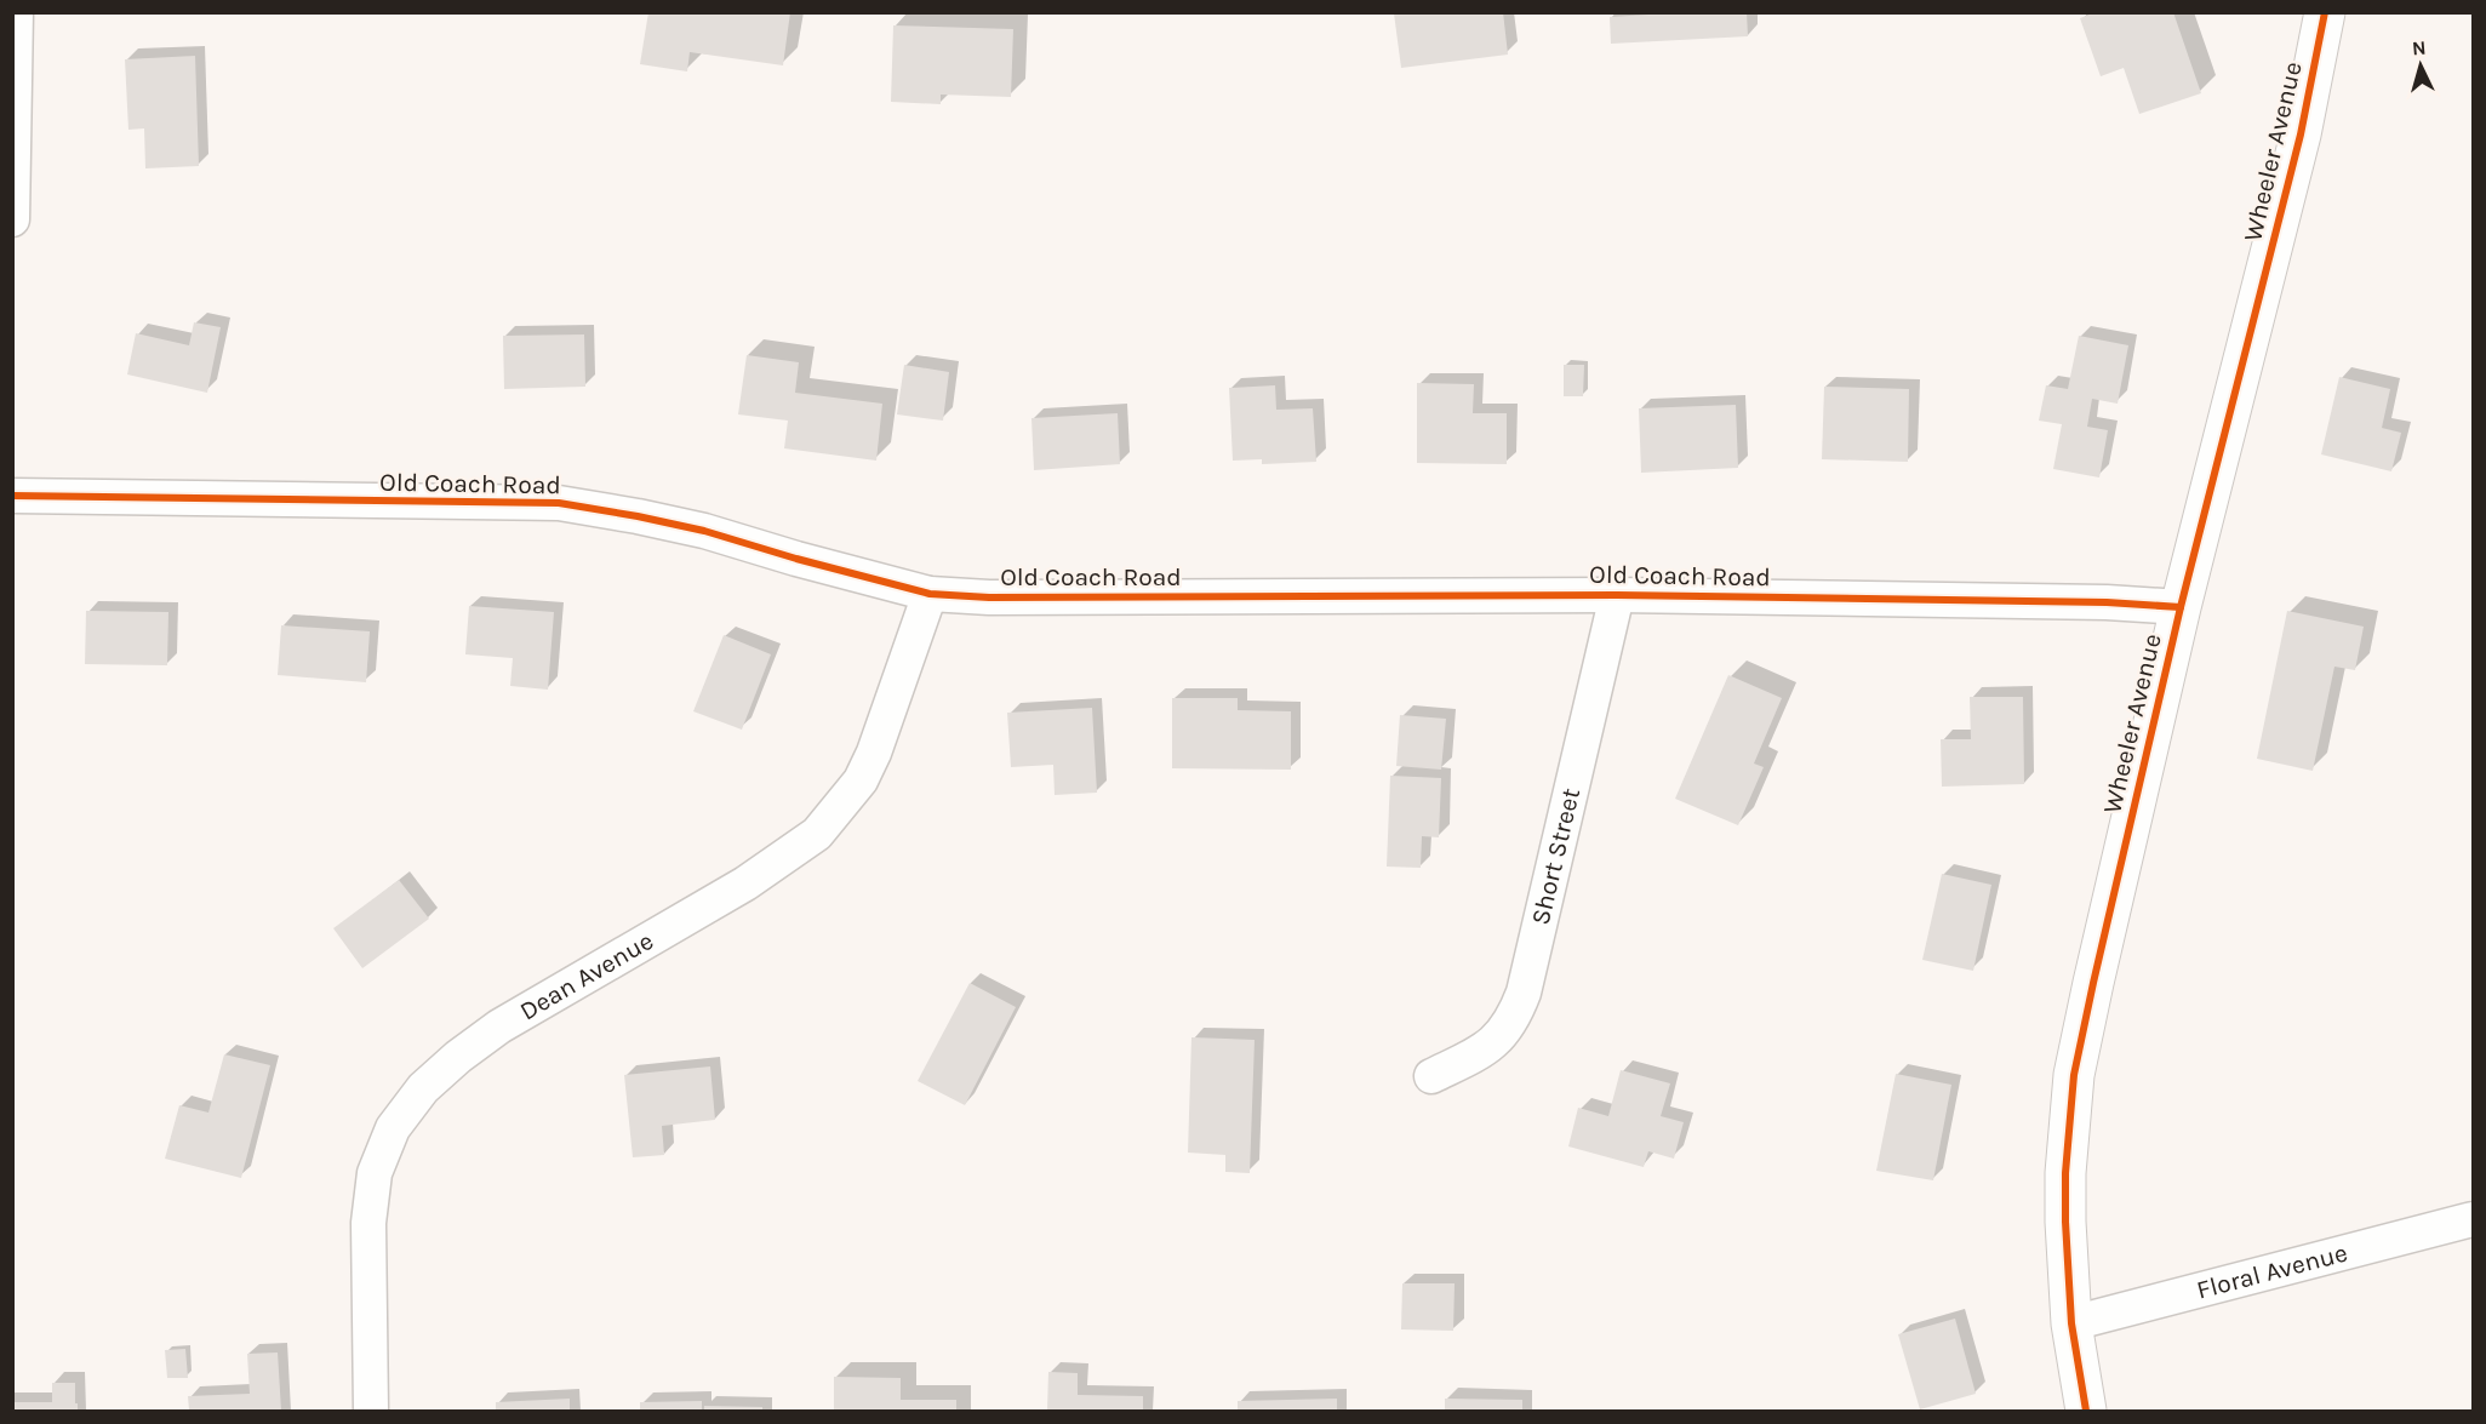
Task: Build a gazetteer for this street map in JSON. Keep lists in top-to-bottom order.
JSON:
{
  "streets": {
    "street": [
      "Wheeler Avenue",
      "Old Coach Road",
      "Short Street",
      "Dean Avenue",
      "Floral Avenue"
    ]
  },
  "crossings": [
    ["Wheeler Avenue", "Old Coach Road"],
    ["Wheeler Avenue", "Floral Avenue"],
    ["Old Coach Road", "Short Street"],
    ["Old Coach Road", "Dean Avenue"]
  ],
  "north": "top"
}
